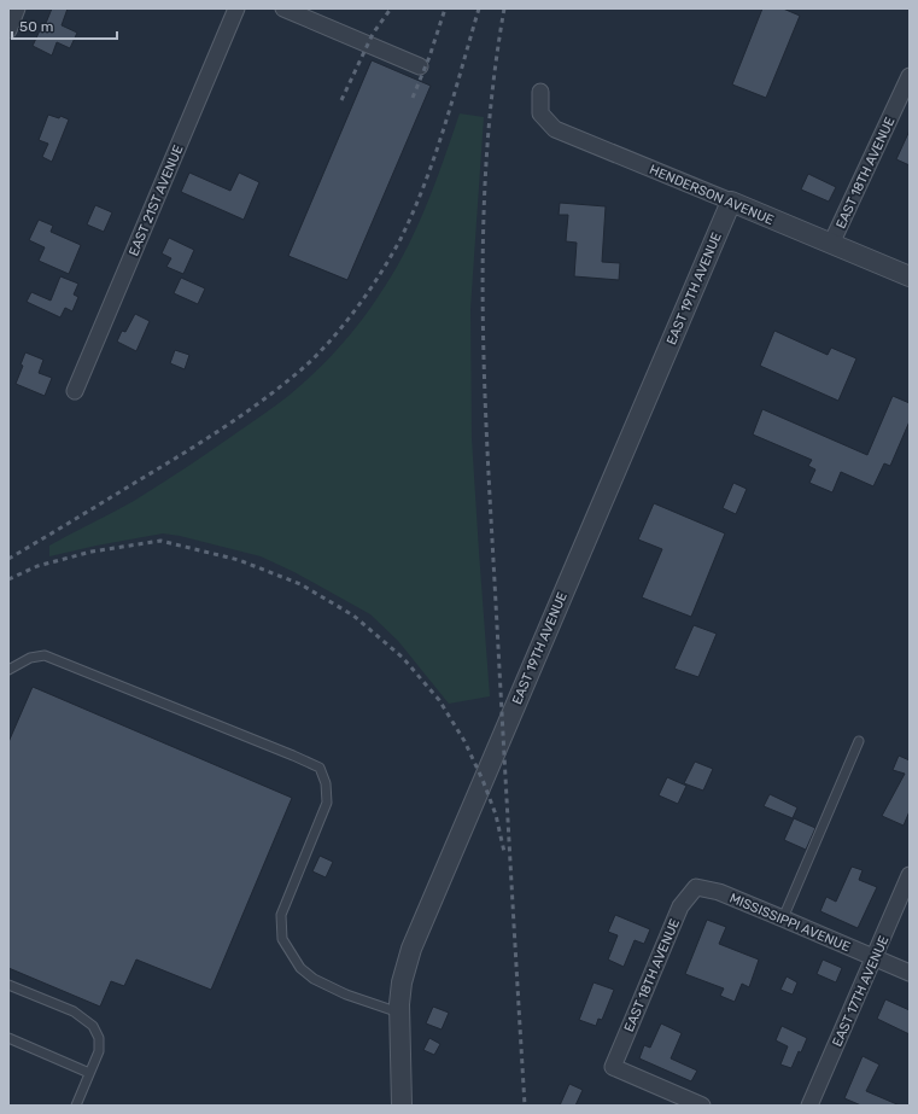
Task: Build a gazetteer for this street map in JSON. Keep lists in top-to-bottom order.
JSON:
{
  "streets": {
    "street": [
      "EAST 18TH AVENUE",
      "HENDERSON AVENUE",
      "EAST 21ST AVENUE",
      "EAST 19TH AVENUE",
      "MISSISSIPPI AVENUE",
      "EAST 17TH AVENUE"
    ]
  },
  "crossings": [
    ["EAST 18TH AVENUE", "HENDERSON AVENUE"],
    ["EAST 18TH AVENUE", "MISSISSIPPI AVENUE"],
    ["HENDERSON AVENUE", "EAST 19TH AVENUE"],
    ["MISSISSIPPI AVENUE", "EAST 17TH AVENUE"]
  ],
  "scale_bar": "50 m"
}
